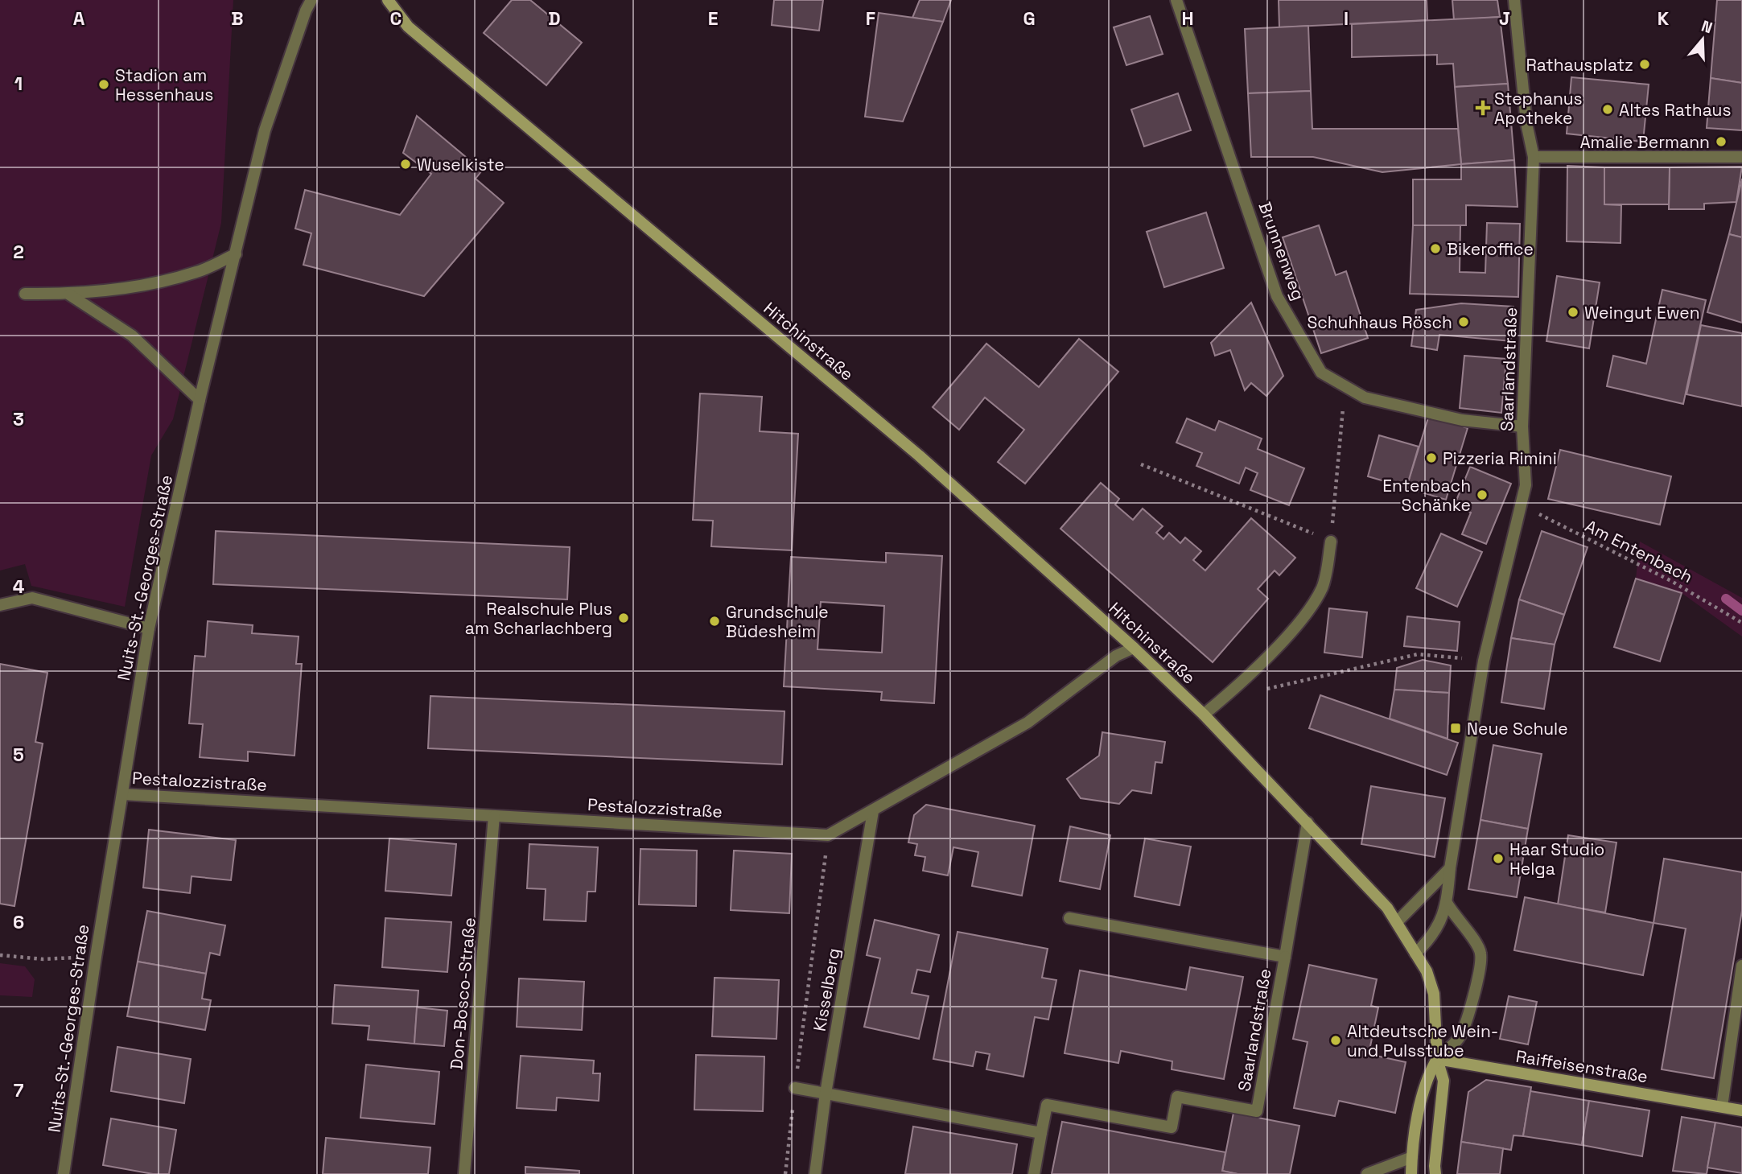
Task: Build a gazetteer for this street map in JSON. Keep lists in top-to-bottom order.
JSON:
{
  "streets": {
    "main road": ["Hitchinstraße", "Raiffeisenstraße"],
    "street": [
      "Brunnenweg",
      "Saarlandstraße",
      "Nuits-St.-Georges-Straße",
      "Pestalozzistraße",
      "Kisselberg",
      "Don-Bosco-Straße"
    ],
    "path": ["Am Entenbach"]
  },
  "crossings": [
    ["Brunnenweg", "Saarlandstraße"],
    ["Saarlandstraße", "Am Entenbach"],
    ["Nuits-St.-Georges-Straße", "Pestalozzistraße"],
    ["Pestalozzistraße", "Kisselberg"],
    ["Pestalozzistraße", "Don-Bosco-Straße"]
  ],
  "places": {
    "other": [
      "Rathausplatz",
      "Stadion am Hessenhaus",
      "Altes Rathaus",
      "Amalie Bermann",
      "Wuselkiste",
      "Bikeroffice",
      "Weingut Ewen",
      "Schuhhaus Rösch",
      "Pizzeria Rimini",
      "Entenbach Schänke",
      "Realschule Plus am Scharlachberg",
      "Grundschule Büdesheim",
      "Haar Studio Helga",
      "Altdeutsche Wein- und Pulsstube"
    ],
    "health": ["Stephanus Apotheke"],
    "transit": ["Neue Schule"]
  },
  "north": "top",
  "grid": {
    "columns": [
      "A",
      "B",
      "C",
      "D",
      "E",
      "F",
      "G",
      "H",
      "I",
      "J",
      "K"
    ],
    "rows": [
      "1",
      "2",
      "3",
      "4",
      "5",
      "6",
      "7"
    ]
  }
}
